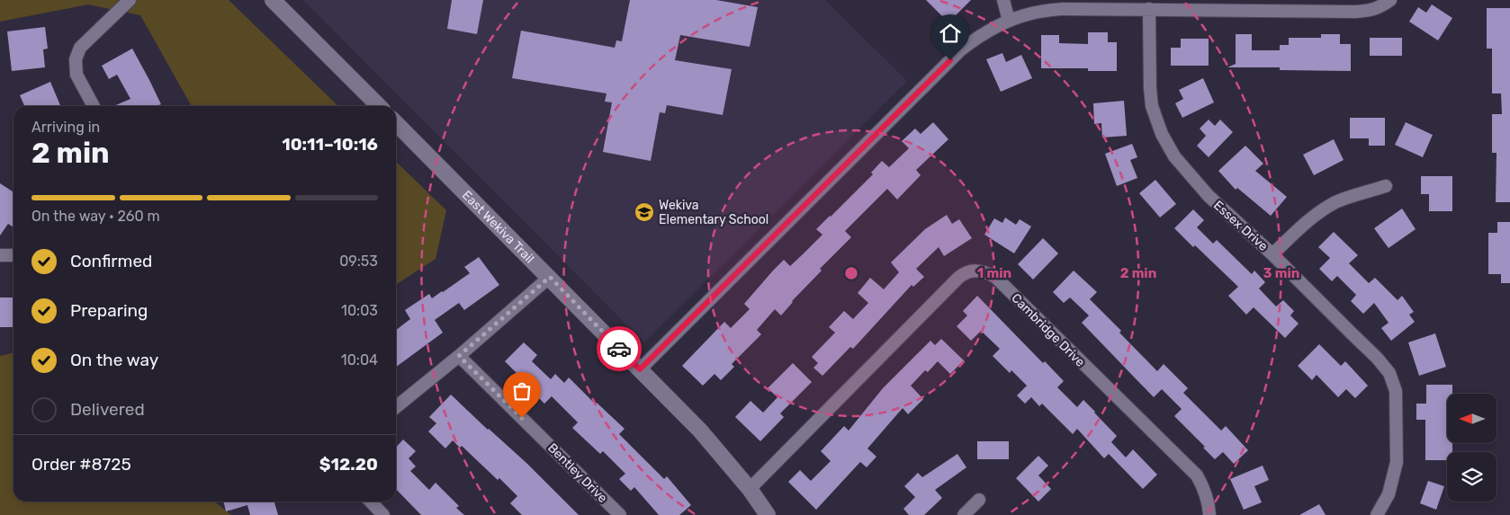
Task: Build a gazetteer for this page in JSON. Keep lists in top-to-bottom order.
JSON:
{
  "streets": {
    "street": [
      "Essex Drive",
      "East Wekiva Trail",
      "Cambridge Drive",
      "Bentley Drive"
    ]
  },
  "crossings": [
    ["East Wekiva Trail", "Cambridge Drive"]
  ],
  "places": {
    "school or university": ["Wekiva Elementary School"]
  },
  "north": "left",
  "page": {
    "heading": ["2 min", "Arriving in", "10:11–10:16"],
    "panel": ["Order #8725", "$12.20"],
    "bar": "On the way · 260 m",
    "list": [
      ["Confirmed", "09:53"],
      ["Preparing", "10:03"],
      ["On the way", "10:04"],
      "Delivered"
    ]
  },
  "rings": ["1 min", "2 min", "3 min"]
}
